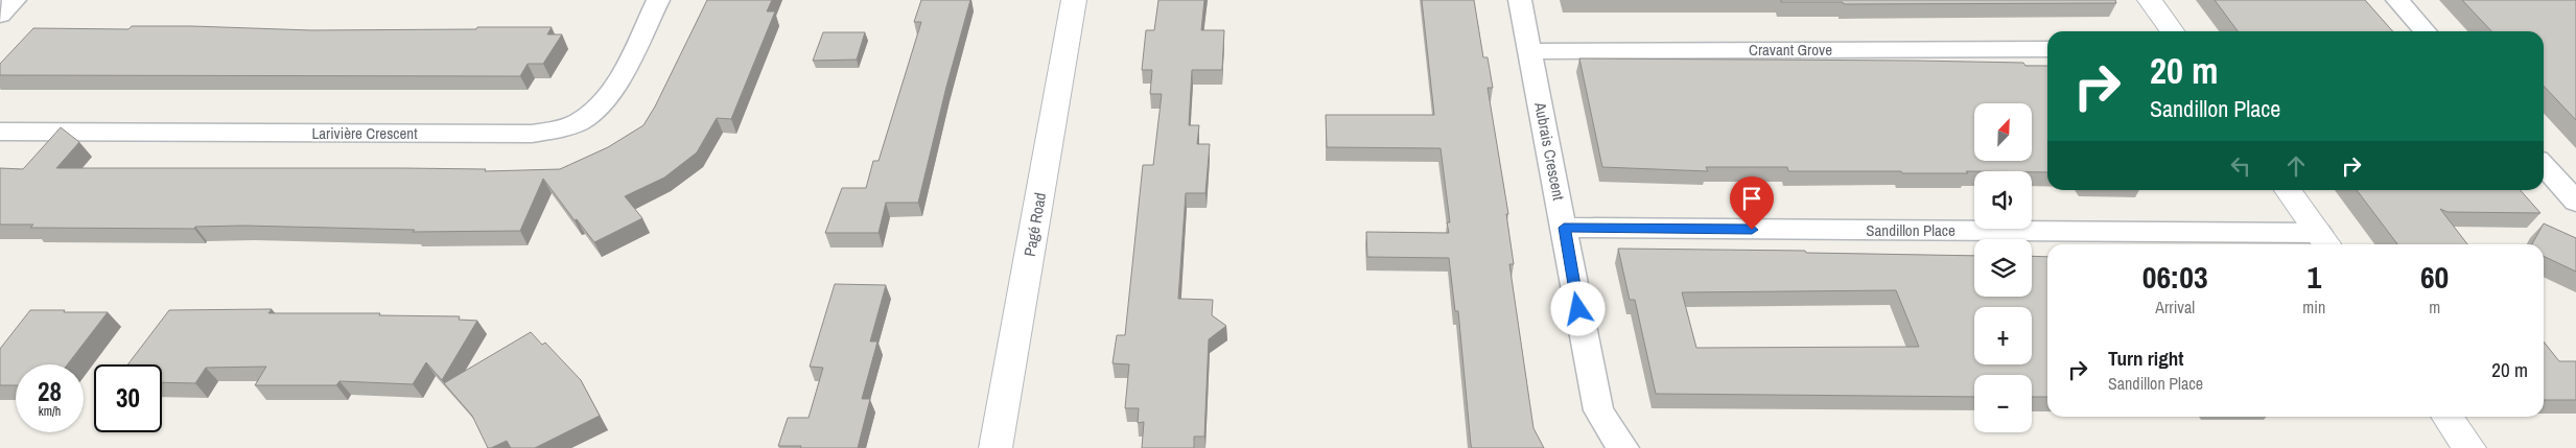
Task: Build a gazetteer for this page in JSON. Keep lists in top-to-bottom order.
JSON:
{
  "streets": {
    "street": [
      "Cravant Grove",
      "Larivière Crescent",
      "Aubrais Crescent",
      "Pagé Road",
      "Sandillon Place"
    ]
  },
  "crossings": [
    ["Cravant Grove", "Aubrais Crescent"],
    ["Aubrais Crescent", "Sandillon Place"]
  ],
  "north": "top right",
  "page": {
    "turn": ["20 m", "Sandillon Place"],
    "map_buttons": ["+", "−"],
    "eta": [
      "06:03",
      "Arrival",
      "1",
      "min",
      "60",
      "m"
    ],
    "list": [
      {
        "name": "Turn right",
        "note": "Sandillon Place",
        "value": "20 m"
      }
    ],
    "speed": "28 km/h",
    "limit": "30"
  }
}
